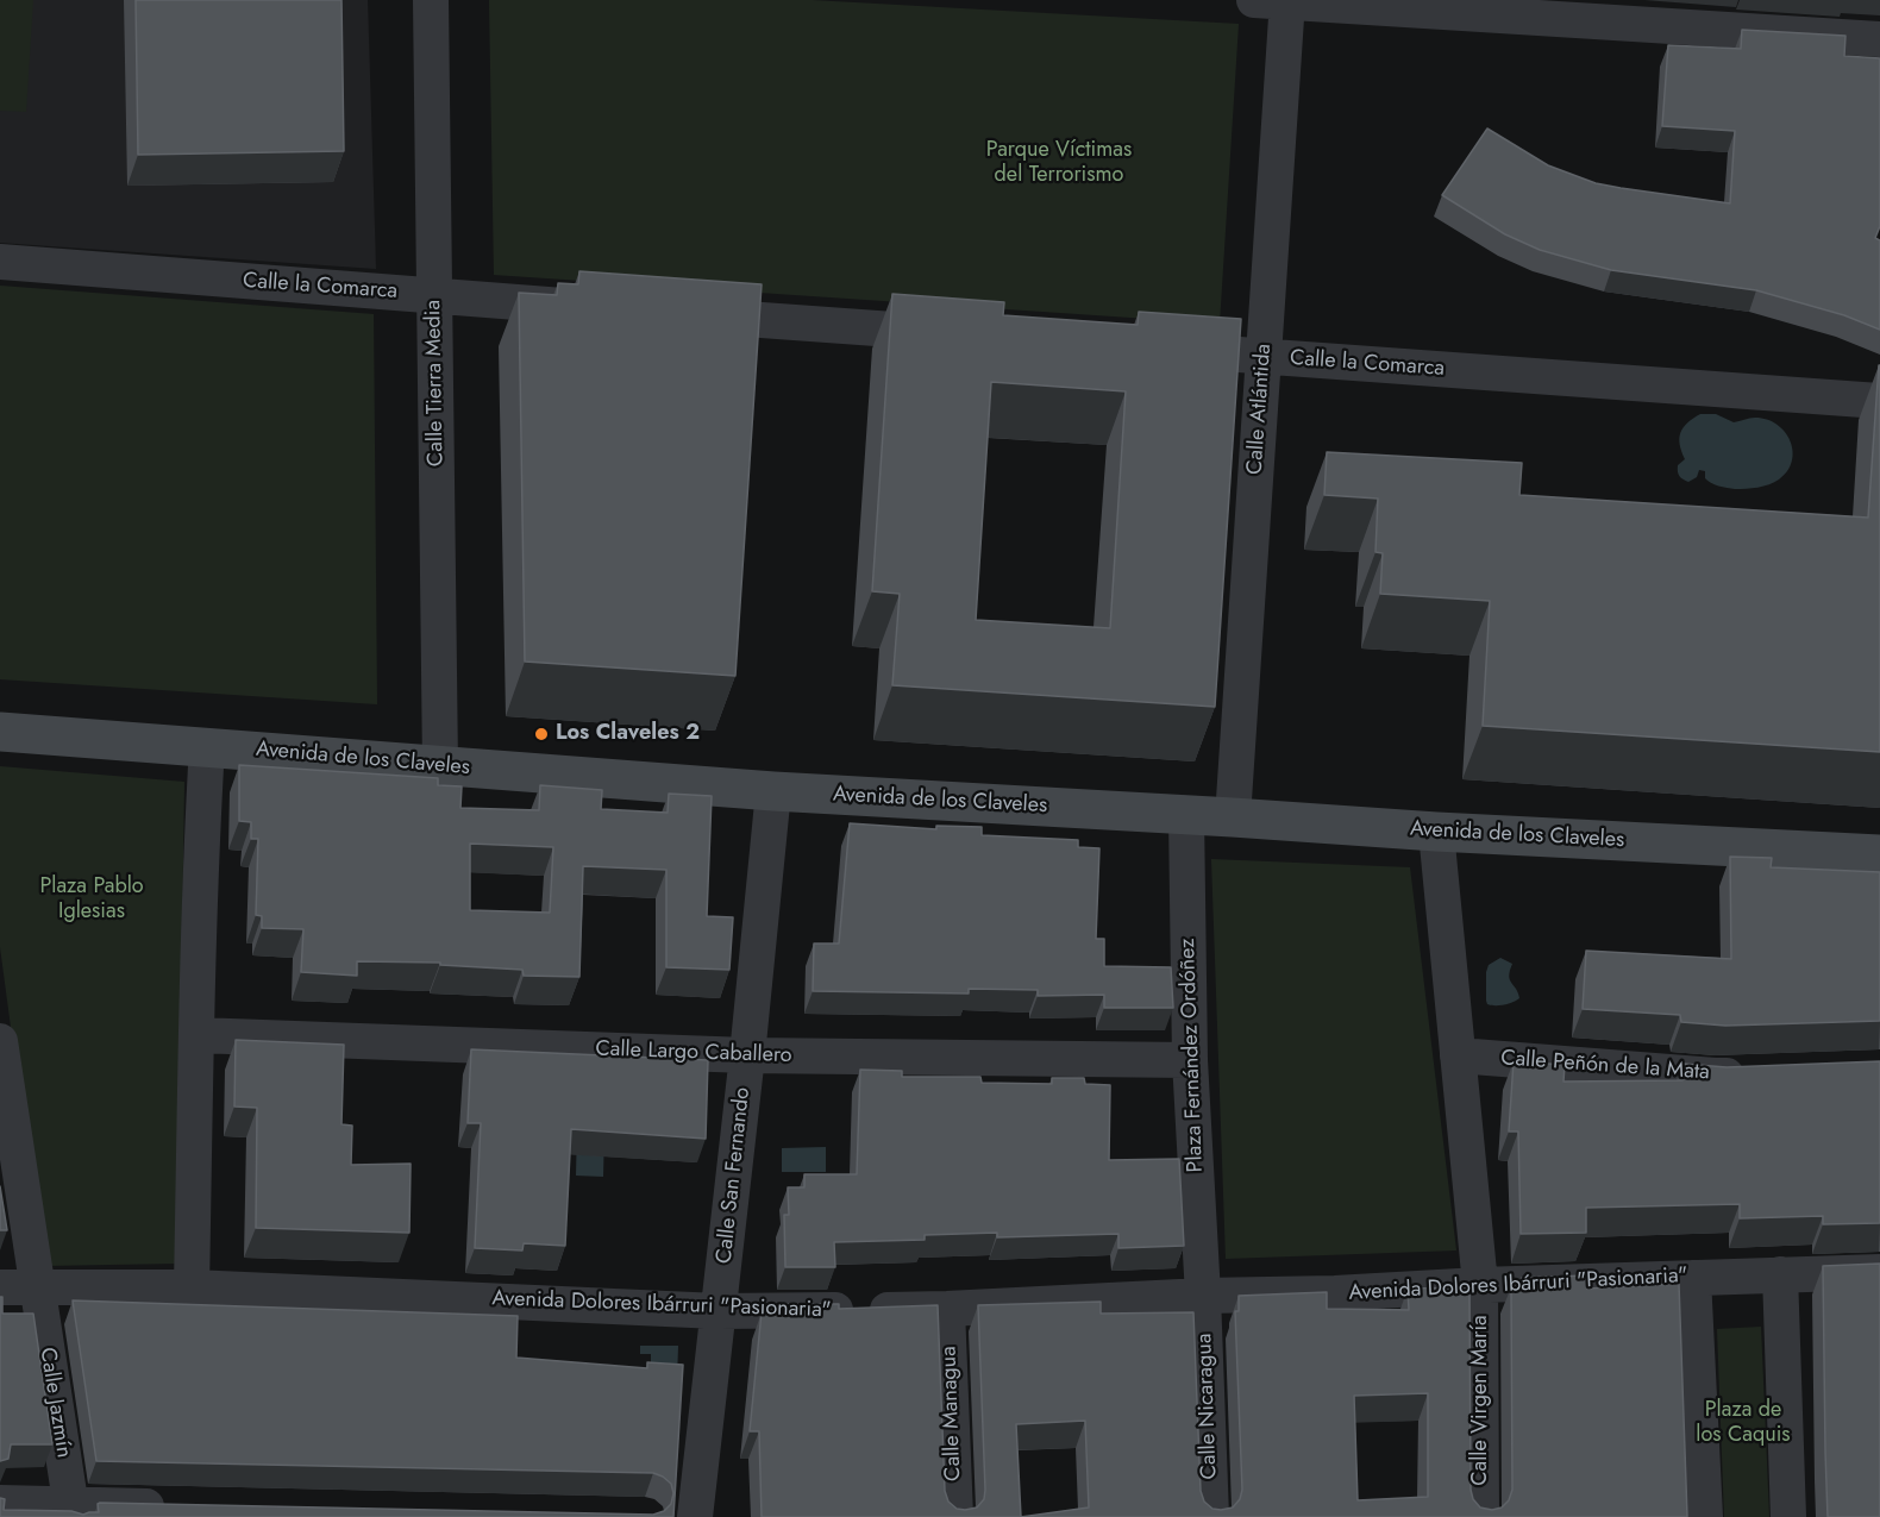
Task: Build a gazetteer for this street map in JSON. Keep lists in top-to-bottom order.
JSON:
{
  "streets": {
    "street": [
      "Calle la Comarca",
      "Calle Tierra Media",
      "Calle Atlántida",
      "Avenida de los Claveles",
      "Calle Largo Caballero",
      "Plaza Fernández Ordóñez",
      "Calle Peñón de la Mata",
      "Calle San Fernando",
      "Avenida Dolores Ibárruri \"Pasionaria\"",
      "Calle Virgen María",
      "Calle Jazmín",
      "Calle Nicaragua",
      "Calle Managua"
    ]
  },
  "crossings": [
    ["Calle la Comarca", "Calle Tierra Media"],
    ["Calle la Comarca", "Calle Atlántida"],
    ["Calle Tierra Media", "Avenida de los Claveles"],
    ["Calle Atlántida", "Avenida de los Claveles"],
    ["Avenida de los Claveles", "Plaza Fernández Ordóñez"],
    ["Avenida de los Claveles", "Calle San Fernando"],
    ["Calle Largo Caballero", "Plaza Fernández Ordóñez"],
    ["Calle Largo Caballero", "Calle San Fernando"],
    ["Plaza Fernández Ordóñez", "Avenida Dolores Ibárruri \"Pasionaria\""],
    ["Plaza Fernández Ordóñez", "Calle Nicaragua"],
    ["Calle San Fernando", "Avenida Dolores Ibárruri \"Pasionaria\""],
    ["Avenida Dolores Ibárruri \"Pasionaria\"", "Calle Virgen María"],
    ["Avenida Dolores Ibárruri \"Pasionaria\"", "Calle Jazmín"],
    ["Avenida Dolores Ibárruri \"Pasionaria\"", "Calle Nicaragua"],
    ["Avenida Dolores Ibárruri \"Pasionaria\"", "Calle Managua"]
  ],
  "parks": ["Parque Víctimas del Terrorismo", "Plaza Pablo Iglesias", "Plaza de los Caquis"],
  "places": ["Los Claveles 2"]
}
